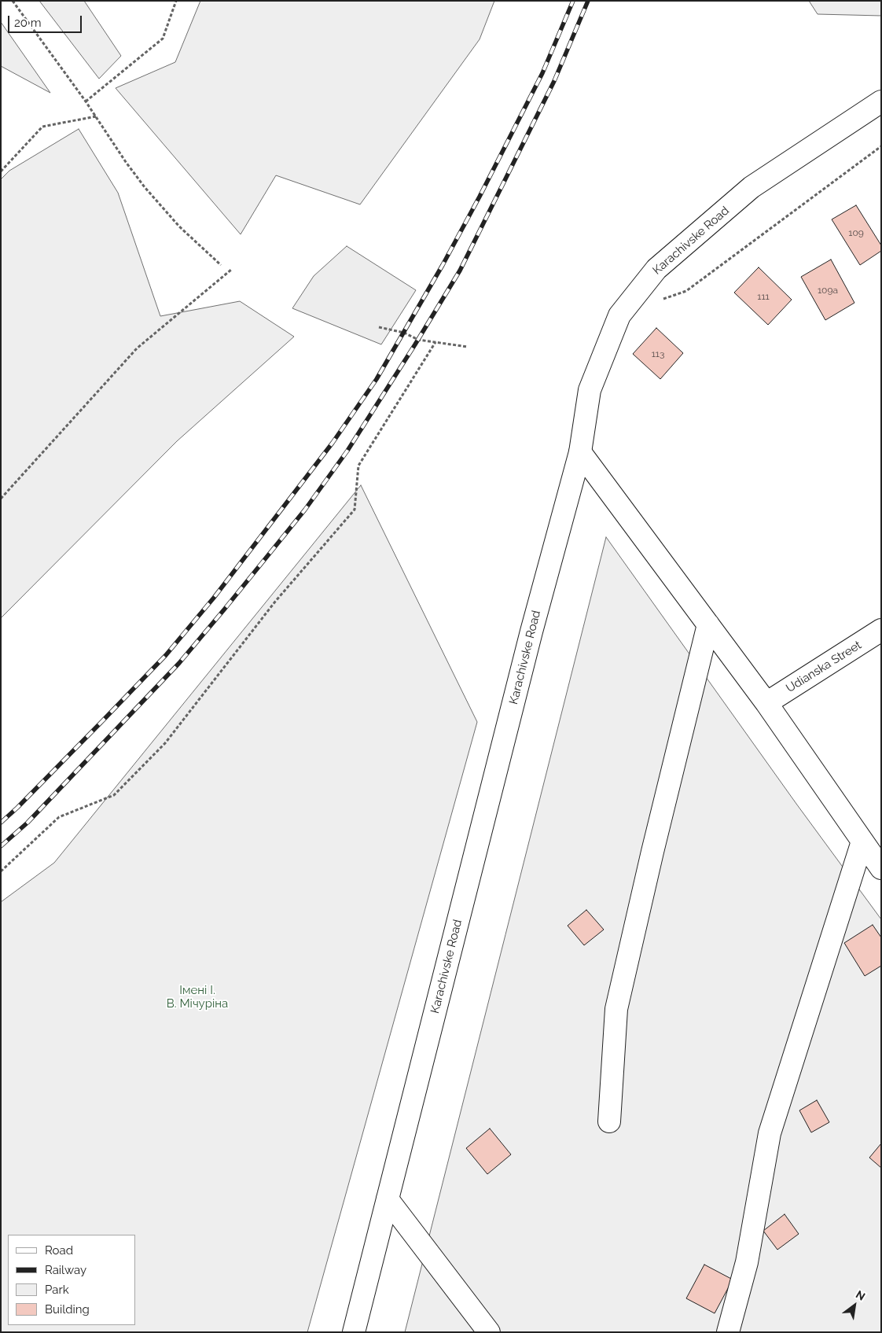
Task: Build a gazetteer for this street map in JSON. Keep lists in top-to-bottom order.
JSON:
{
  "streets": {
    "street": ["Karachivske Road", "Udianska Street"]
  },
  "parks": ["Імені І. В. Мічуріна"],
  "house_numbers": [
    "109",
    "109а",
    "111",
    "113"
  ],
  "legend": [
    "Road",
    "Railway",
    "Park",
    "Building"
  ],
  "scale_bar": "20 m",
  "north": "top right"
}
